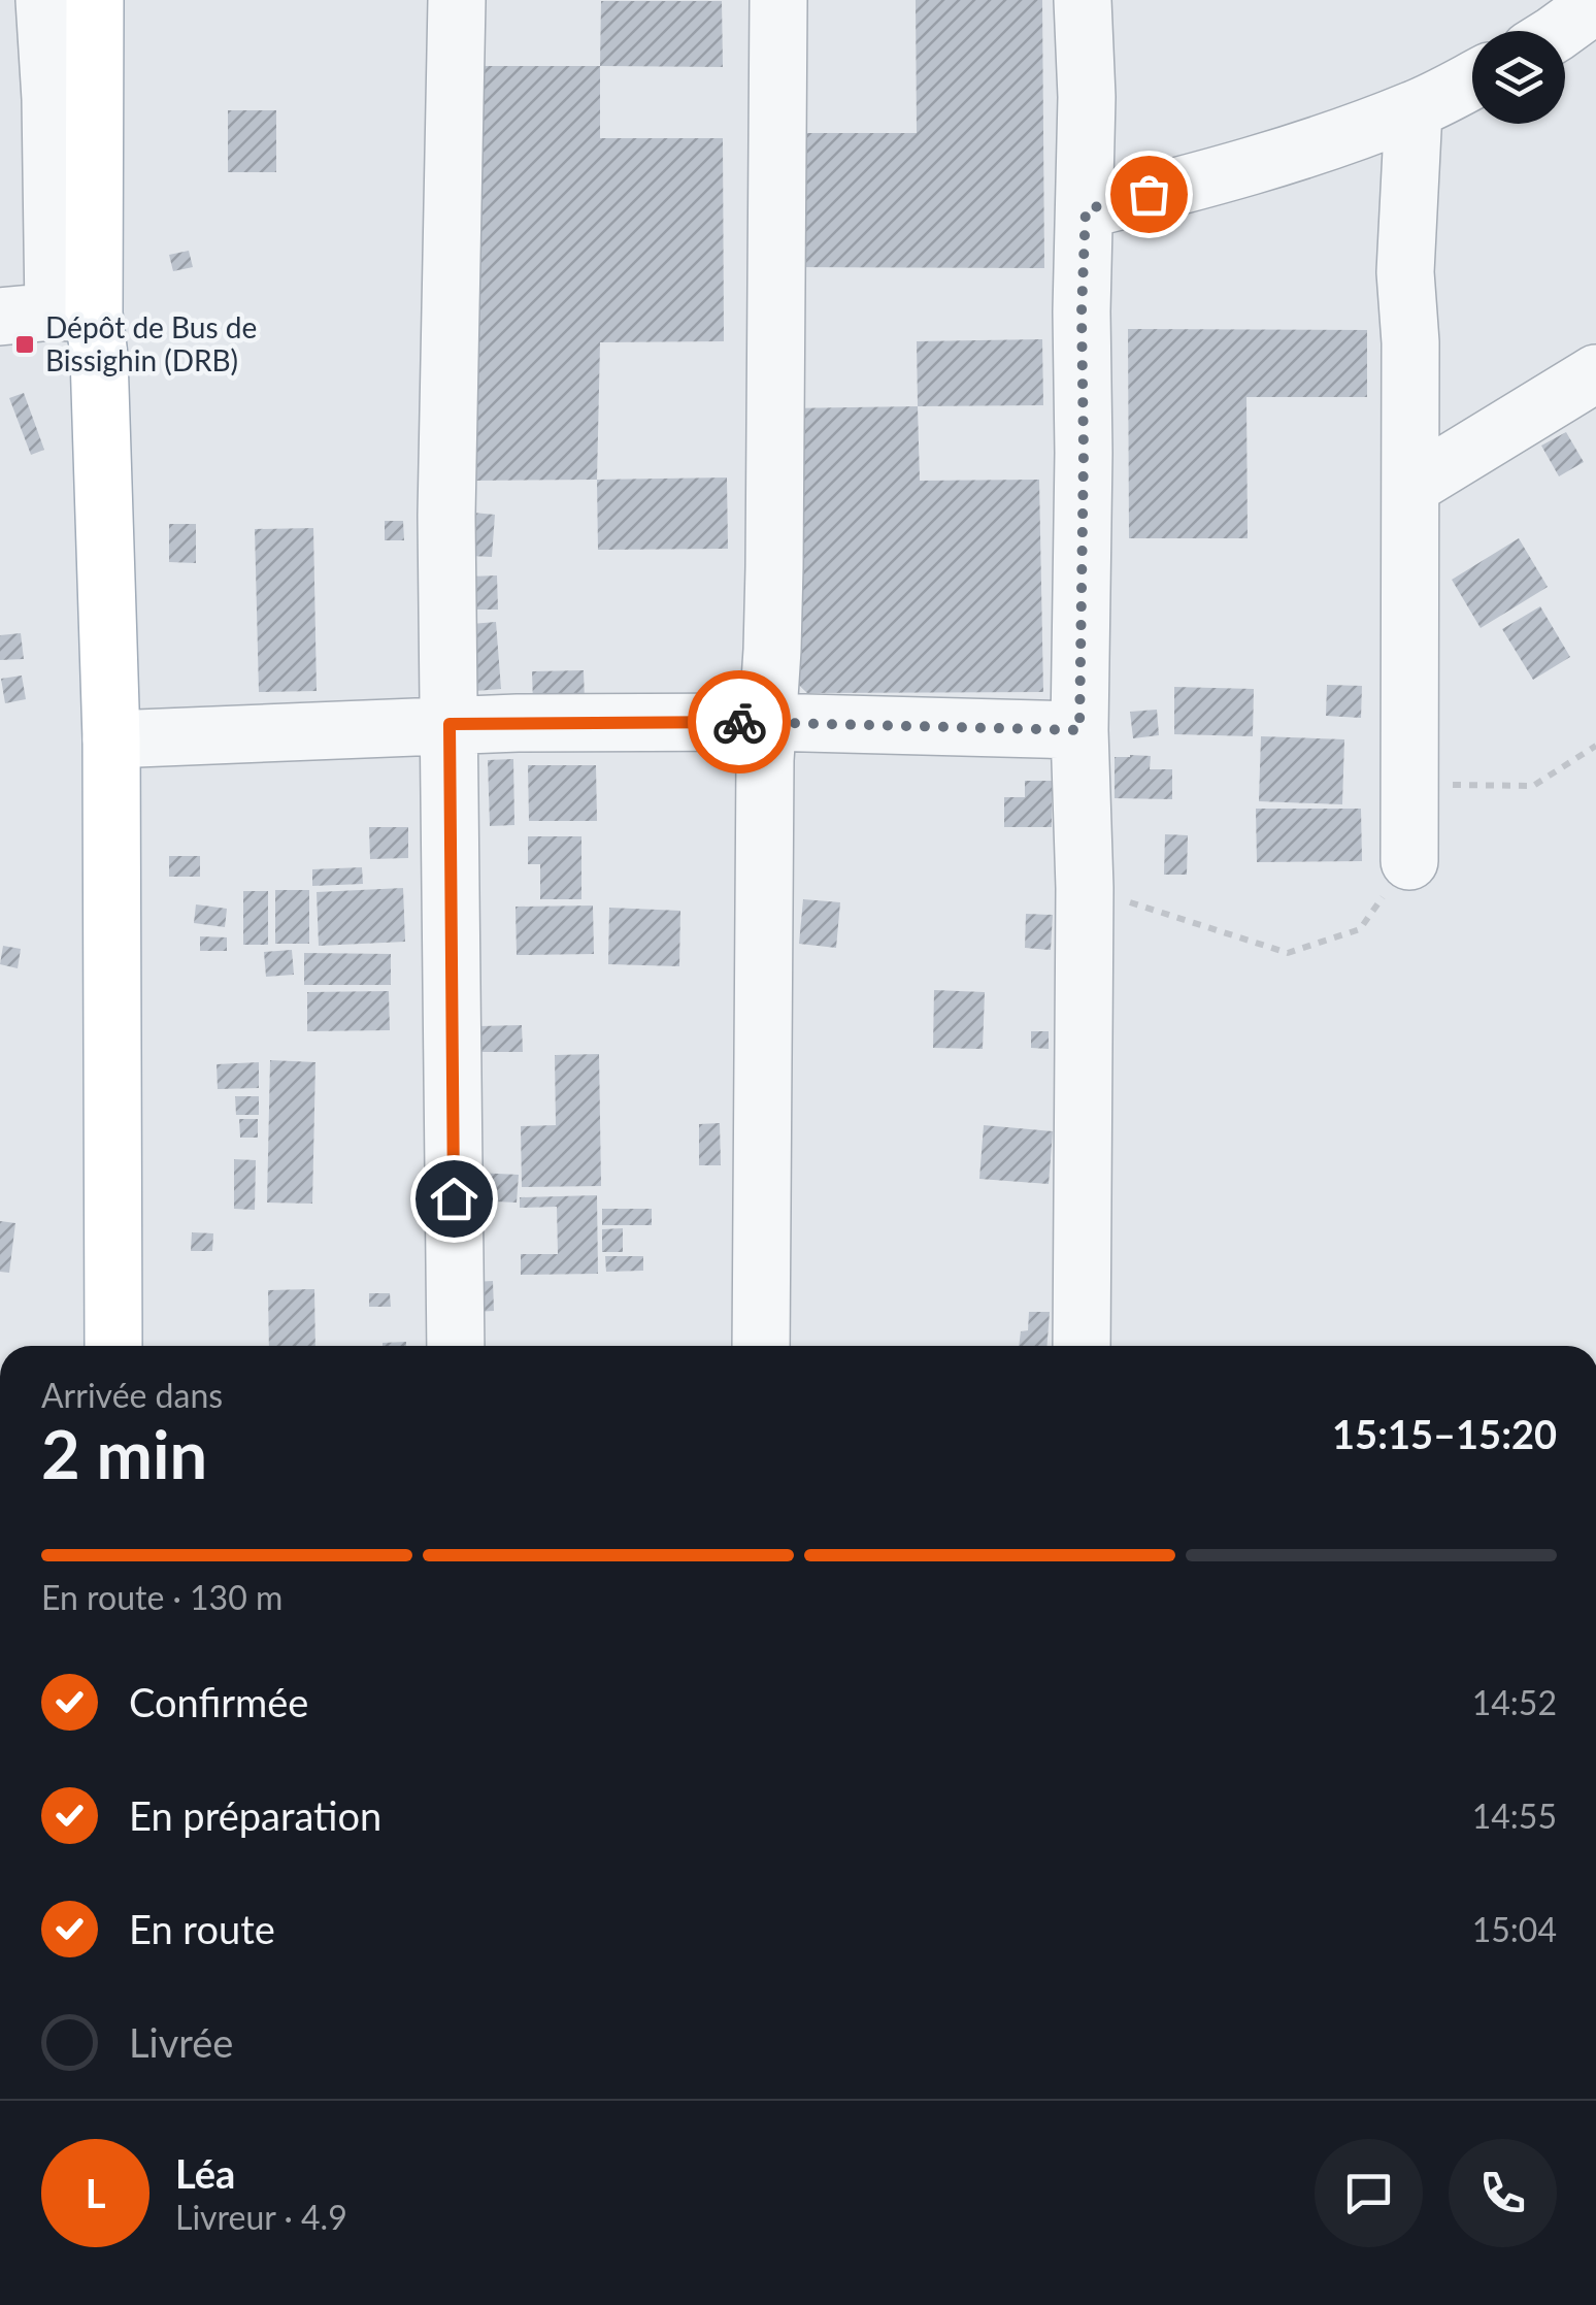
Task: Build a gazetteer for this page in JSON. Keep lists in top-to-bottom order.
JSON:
{
  "places": {
    "transit": ["Dépôt de Bus de Bissighin (DRB)"]
  },
  "page": {
    "heading": ["2 min", "Arrivée dans", "15:15–15:20"],
    "panel": ["Léa", "Livreur · 4.9"],
    "bar": "En route · 130 m",
    "list": [
      ["Confirmée", "14:52"],
      ["En préparation", "14:55"],
      ["En route", "15:04"],
      "Livrée"
    ],
    "round": "L"
  }
}
